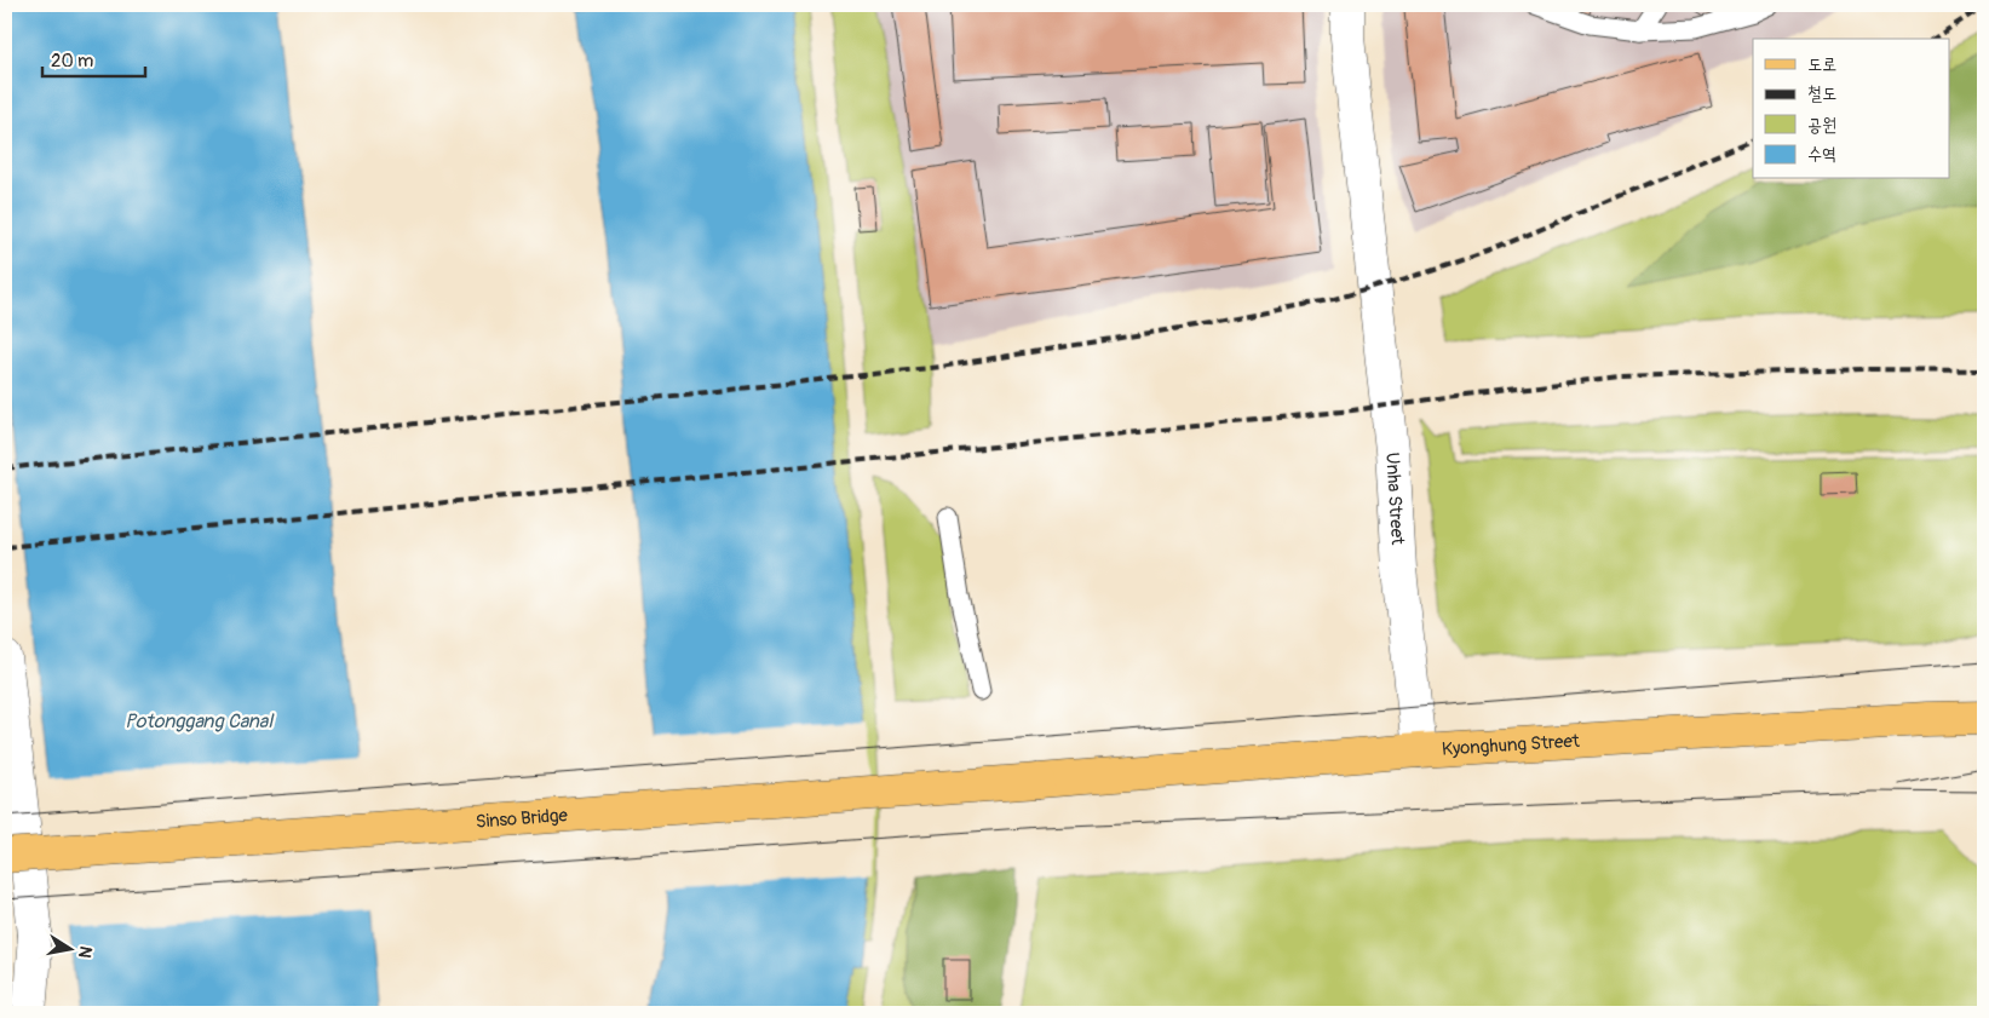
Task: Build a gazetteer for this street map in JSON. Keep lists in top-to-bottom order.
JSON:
{
  "streets": {
    "main road": ["Kyonghung Street", "Sinso Bridge"],
    "street": ["Unha Street"]
  },
  "crossings": [
    ["Unha Street", "Kyonghung Street"],
    ["Kyonghung Street", "Sinso Bridge"]
  ],
  "water": ["Potonggang Canal"],
  "legend": [
    "도로",
    "철도",
    "공원",
    "수역"
  ],
  "scale_bar": "20 m",
  "north": "right"
}
